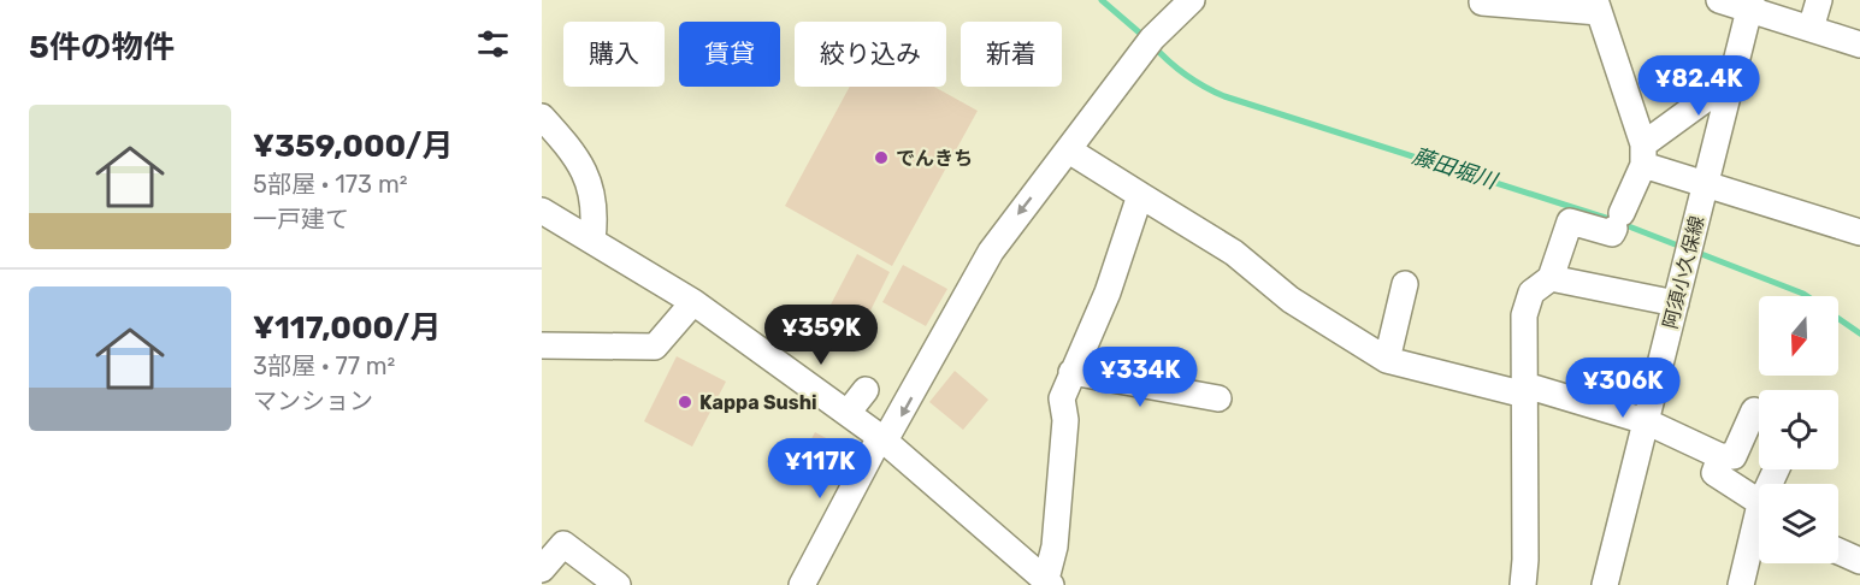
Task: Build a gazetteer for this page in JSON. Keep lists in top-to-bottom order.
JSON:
{
  "streets": {
    "street": ["阿須小久保線"]
  },
  "water": ["藤田堀川"],
  "places": ["でんきち", "Kappa Sushi"],
  "north": "bottom",
  "page": {
    "heading": "5件の物件",
    "chip": [
      "購入",
      "賃貸",
      "絞り込み",
      "新着"
    ],
    "price": [
      "¥82.4K",
      "¥359K",
      "¥334K",
      "¥306K",
      "¥117K"
    ],
    "list": [
      {
        "name": "¥359,000/月",
        "note": "5部屋 · 173 m² · 一戸建て"
      },
      {
        "name": "¥117,000/月",
        "note": "3部屋 · 77 m² · マンション"
      }
    ]
  }
}
